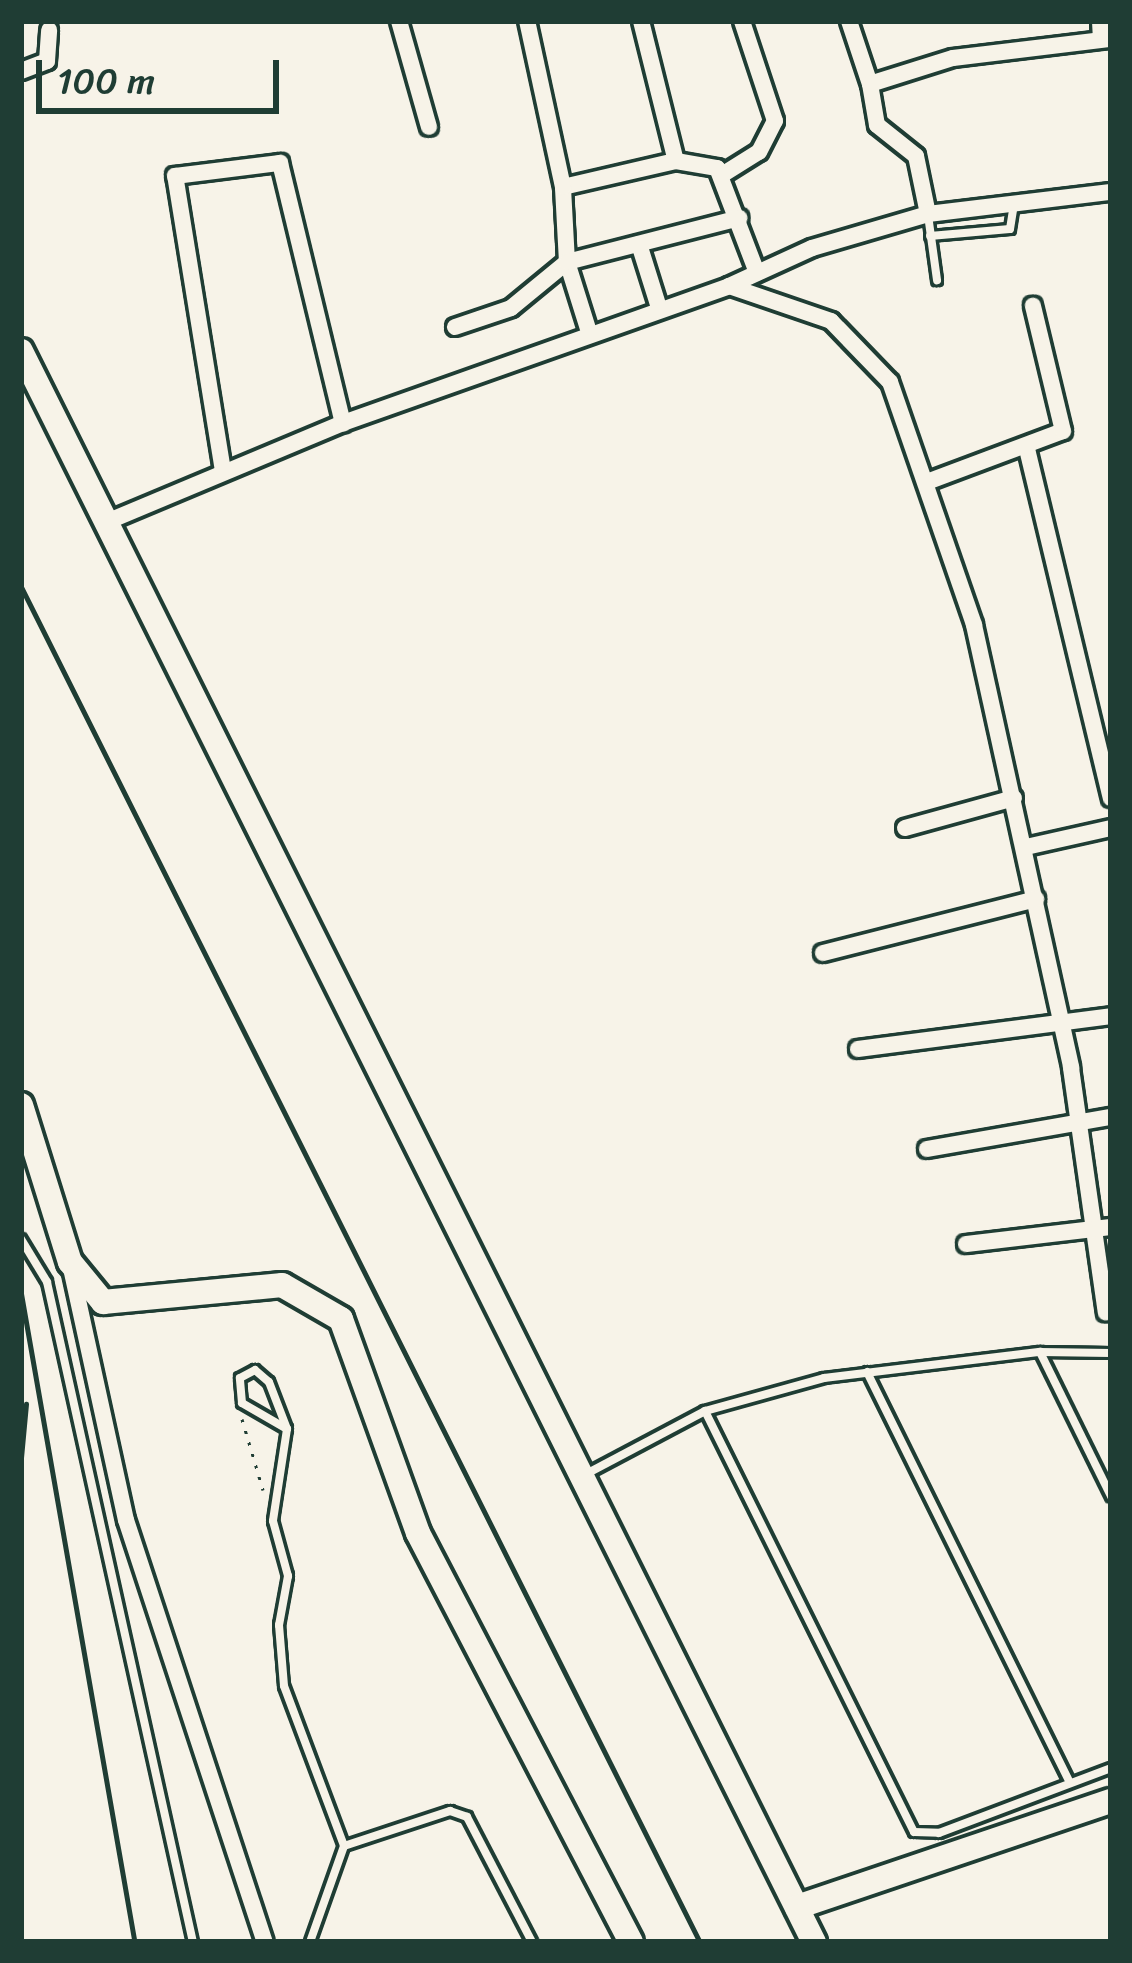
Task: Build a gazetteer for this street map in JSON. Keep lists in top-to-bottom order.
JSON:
{
  "scale_bar": "100 m"
}
